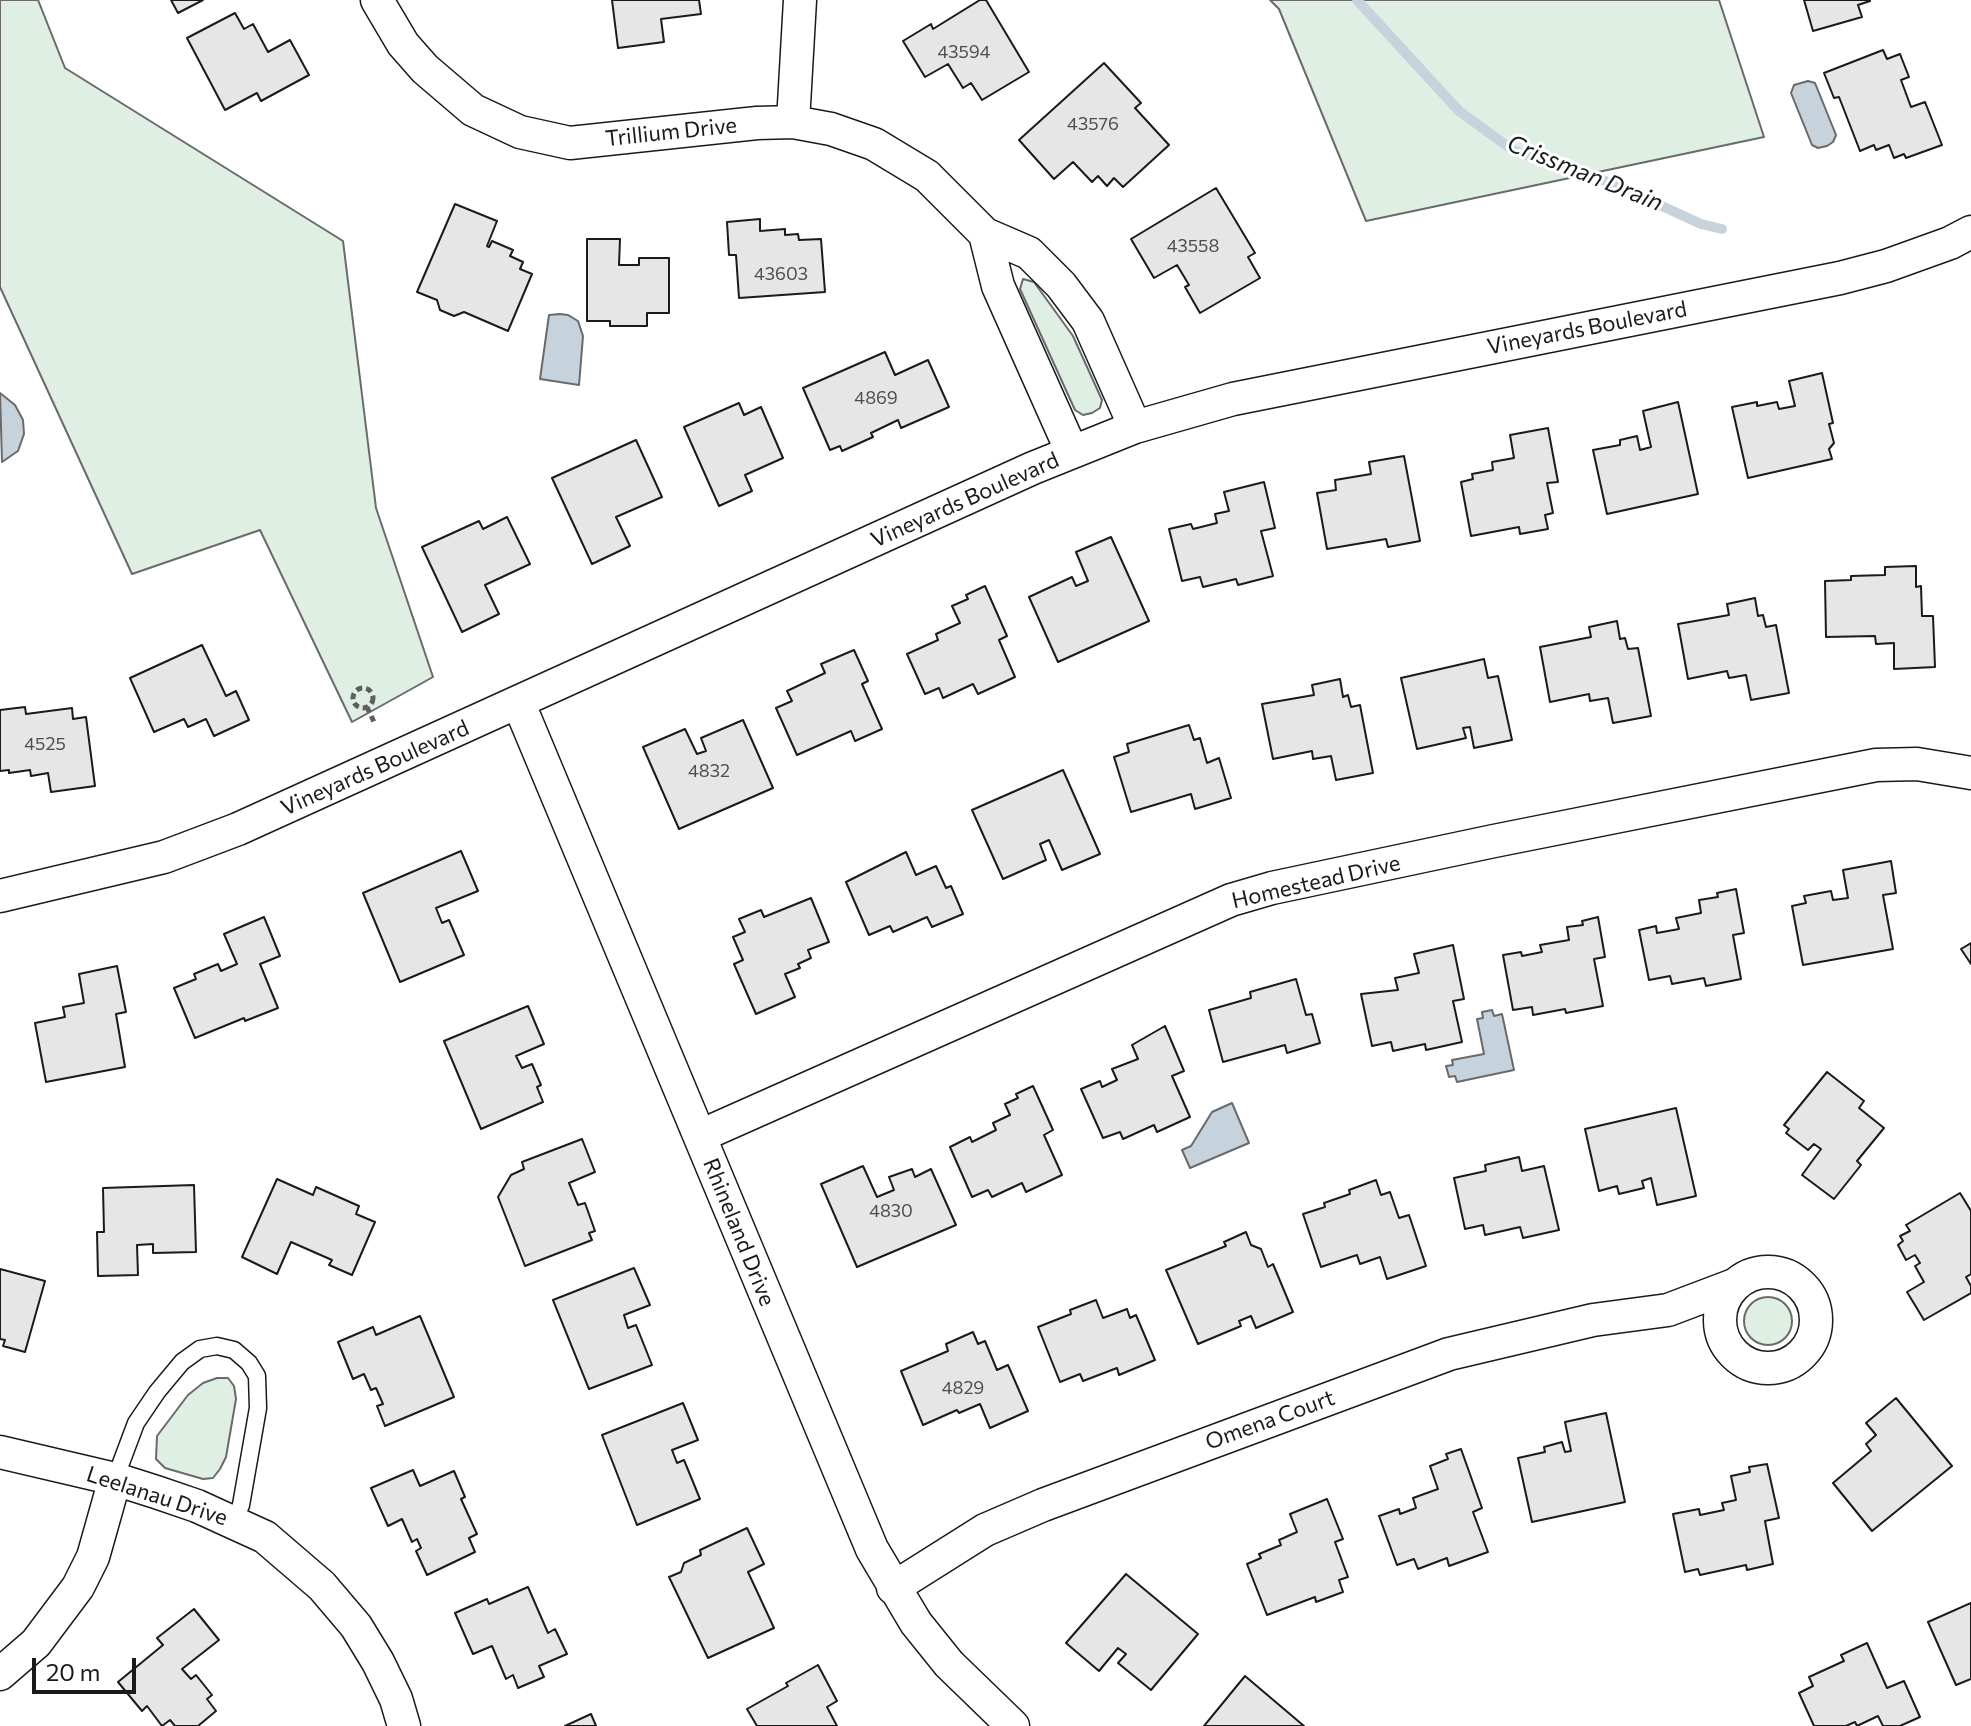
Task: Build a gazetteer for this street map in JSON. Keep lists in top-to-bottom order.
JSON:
{
  "streets": {
    "street": [
      "Trillium Drive",
      "Vineyards Boulevard",
      "Homestead Drive",
      "Rhineland Drive",
      "Omena Court",
      "Leelanau Drive"
    ]
  },
  "crossings": [
    ["Trillium Drive", "Vineyards Boulevard"],
    ["Vineyards Boulevard", "Rhineland Drive"],
    ["Homestead Drive", "Rhineland Drive"],
    ["Rhineland Drive", "Omena Court"]
  ],
  "water": ["Crissman Drain"],
  "house_numbers": [
    "43594",
    "43576",
    "43558",
    "43603",
    "4869",
    "4525",
    "4832",
    "4830",
    "4829"
  ],
  "scale_bar": "20 m"
}
